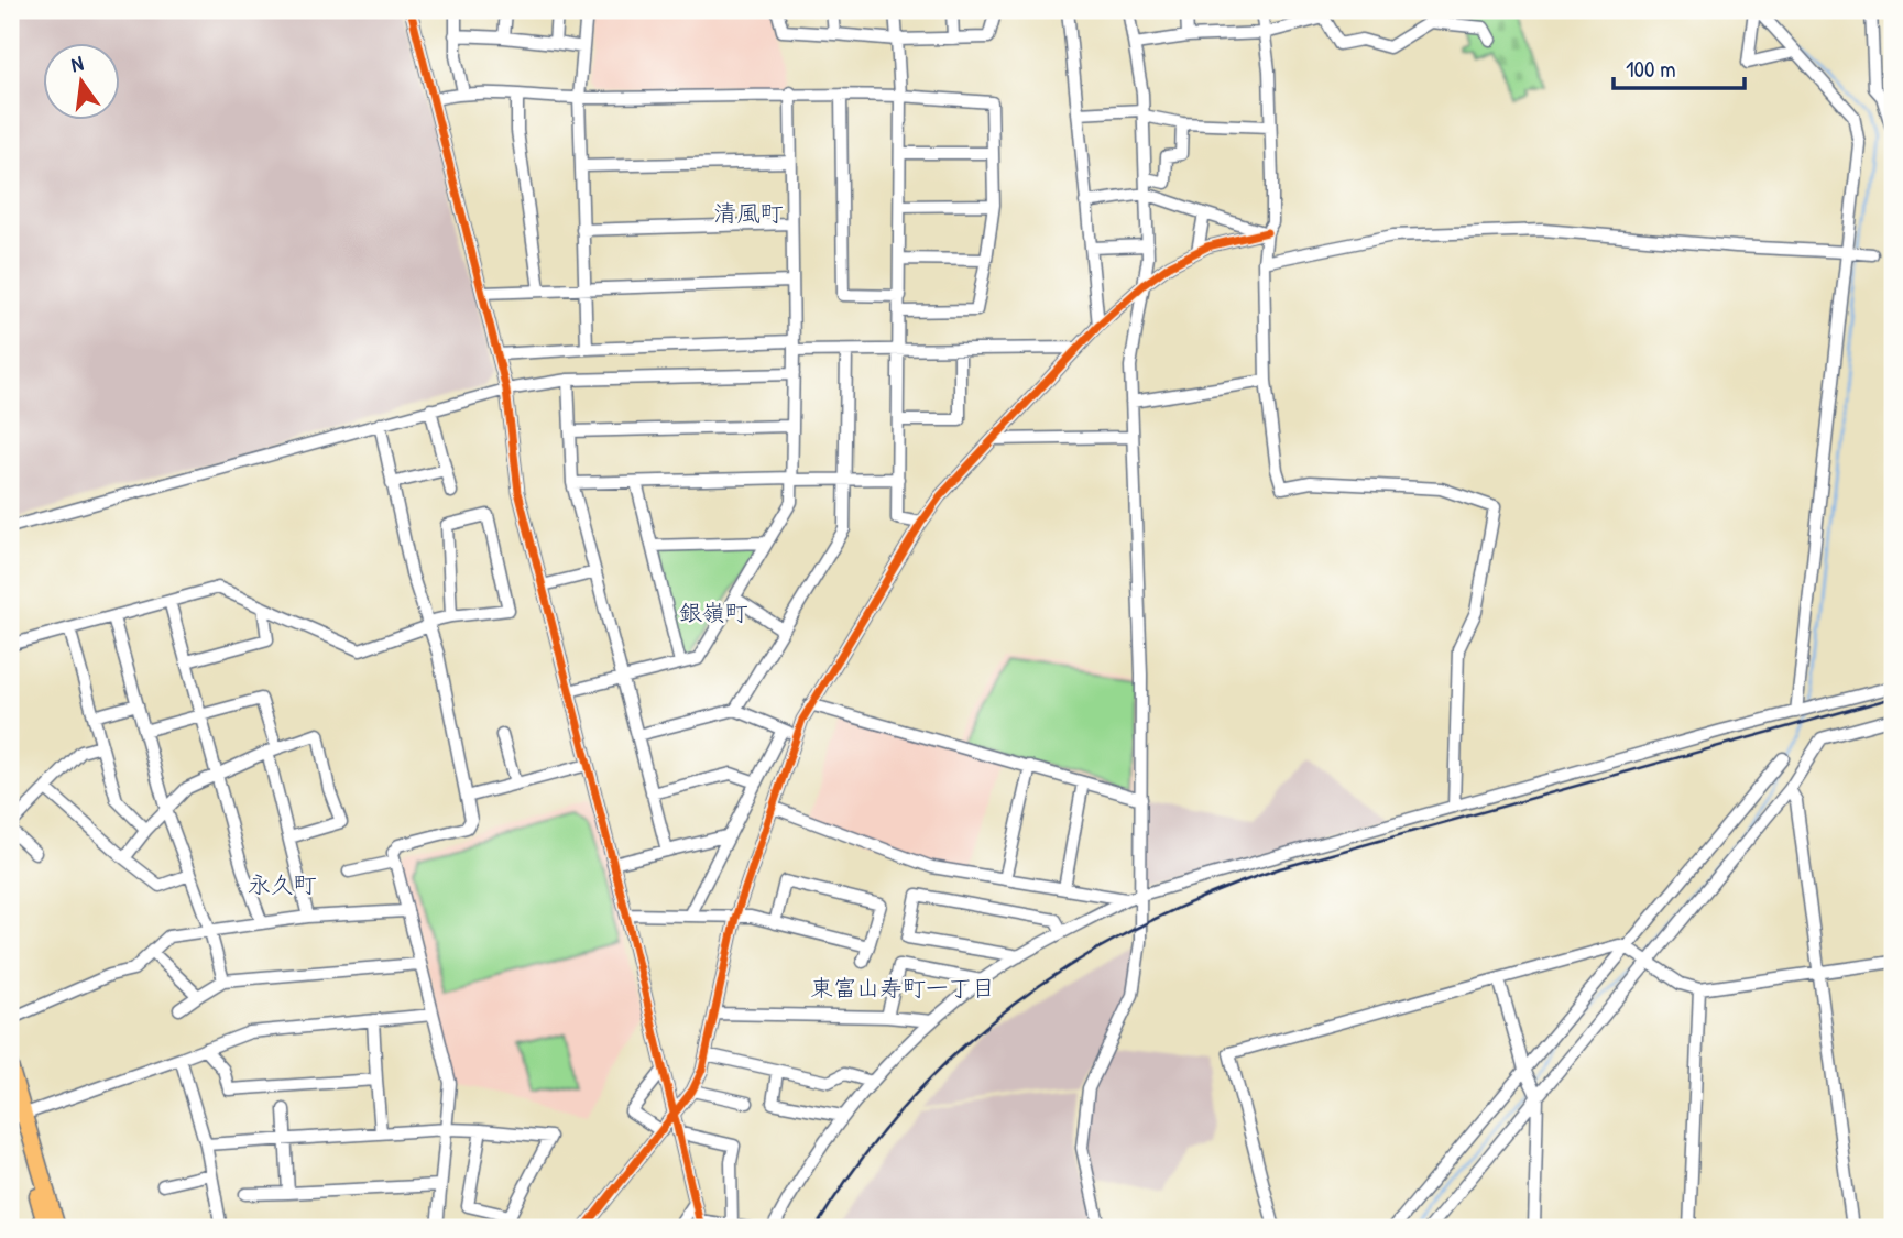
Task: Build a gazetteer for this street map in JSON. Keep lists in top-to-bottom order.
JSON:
{
  "districts": [
    "清風町",
    "銀嶺町",
    "永久町",
    "東富山寿町一丁目"
  ],
  "scale_bar": "100 m",
  "north": "top"
}
